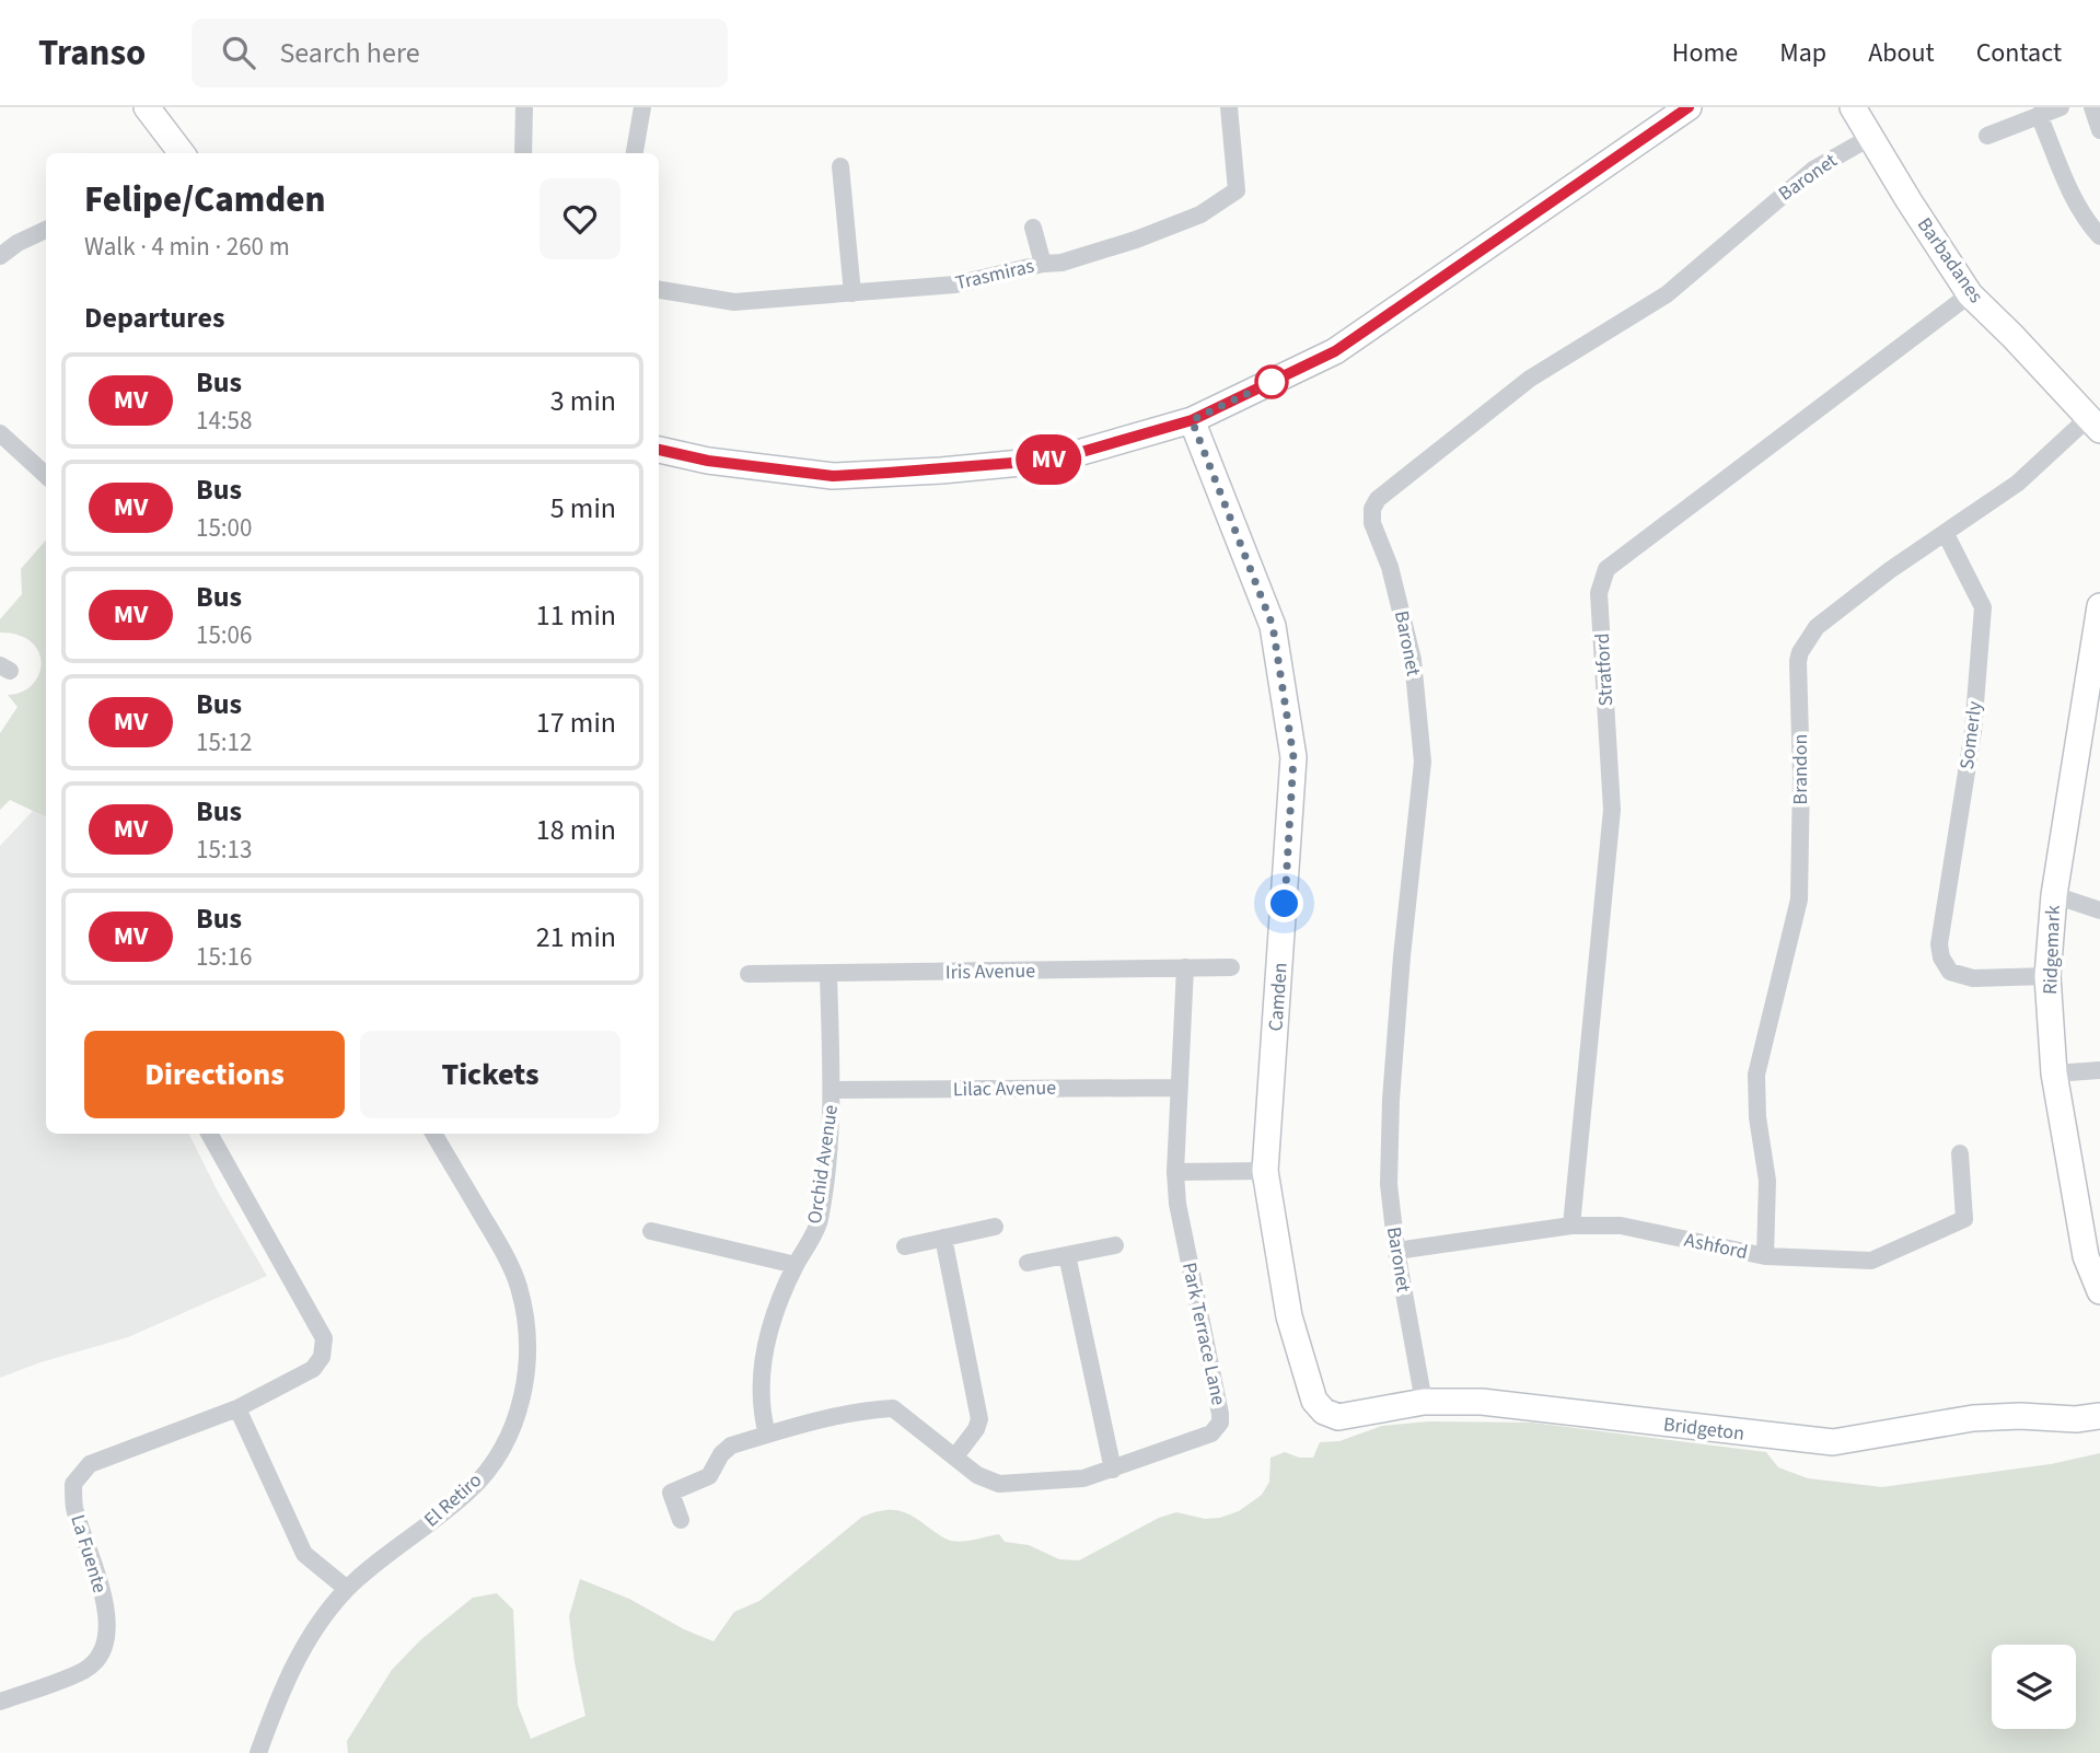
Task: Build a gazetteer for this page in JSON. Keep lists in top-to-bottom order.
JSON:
{
  "streets": {
    "street": [
      "Baronet",
      "Barbadanes",
      "Trasmiras",
      "Stratford",
      "Somerly",
      "Brandon",
      "Ridgemark",
      "Iris Avenue",
      "Camden",
      "Lilac Avenue",
      "Orchid Avenue",
      "Ashford",
      "Park Terrace Lane",
      "Bridgeton",
      "El Retiro",
      "La Fuente"
    ]
  },
  "crossings": [
    ["Baronet", "Barbadanes"],
    ["Baronet", "Ashford"],
    ["Baronet", "Bridgeton"],
    ["Barbadanes", "Stratford"],
    ["Barbadanes", "Brandon"],
    ["Stratford", "Ashford"],
    ["Somerly", "Brandon"],
    ["Somerly", "Ridgemark"],
    ["Brandon", "Ashford"],
    ["Iris Avenue", "Orchid Avenue"],
    ["Iris Avenue", "Park Terrace Lane"],
    ["Camden", "Bridgeton"],
    ["Lilac Avenue", "Orchid Avenue"],
    ["Lilac Avenue", "Park Terrace Lane"],
    ["Orchid Avenue", "Park Terrace Lane"]
  ],
  "lines": ["bus line MV"],
  "page": {
    "header": "Transo",
    "search": "Search here",
    "nav": [
      "Home",
      "Map",
      "About",
      "Contact"
    ],
    "on_map": "MV",
    "heading": [
      ["Felipe/Camden", "Walk · 4 min · 260 m"],
      "Departures"
    ],
    "list": [
      {
        "mark": "MV",
        "name": "Bus",
        "note": "14:58",
        "value": "3 min"
      },
      {
        "mark": "MV",
        "name": "Bus",
        "note": "15:00",
        "value": "5 min"
      },
      {
        "mark": "MV",
        "name": "Bus",
        "note": "15:06",
        "value": "11 min"
      },
      {
        "mark": "MV",
        "name": "Bus",
        "note": "15:12",
        "value": "17 min"
      },
      {
        "mark": "MV",
        "name": "Bus",
        "note": "15:13",
        "value": "18 min"
      },
      {
        "mark": "MV",
        "name": "Bus",
        "note": "15:16",
        "value": "21 min"
      }
    ],
    "buttons": ["Directions", "Tickets"]
  }
}
